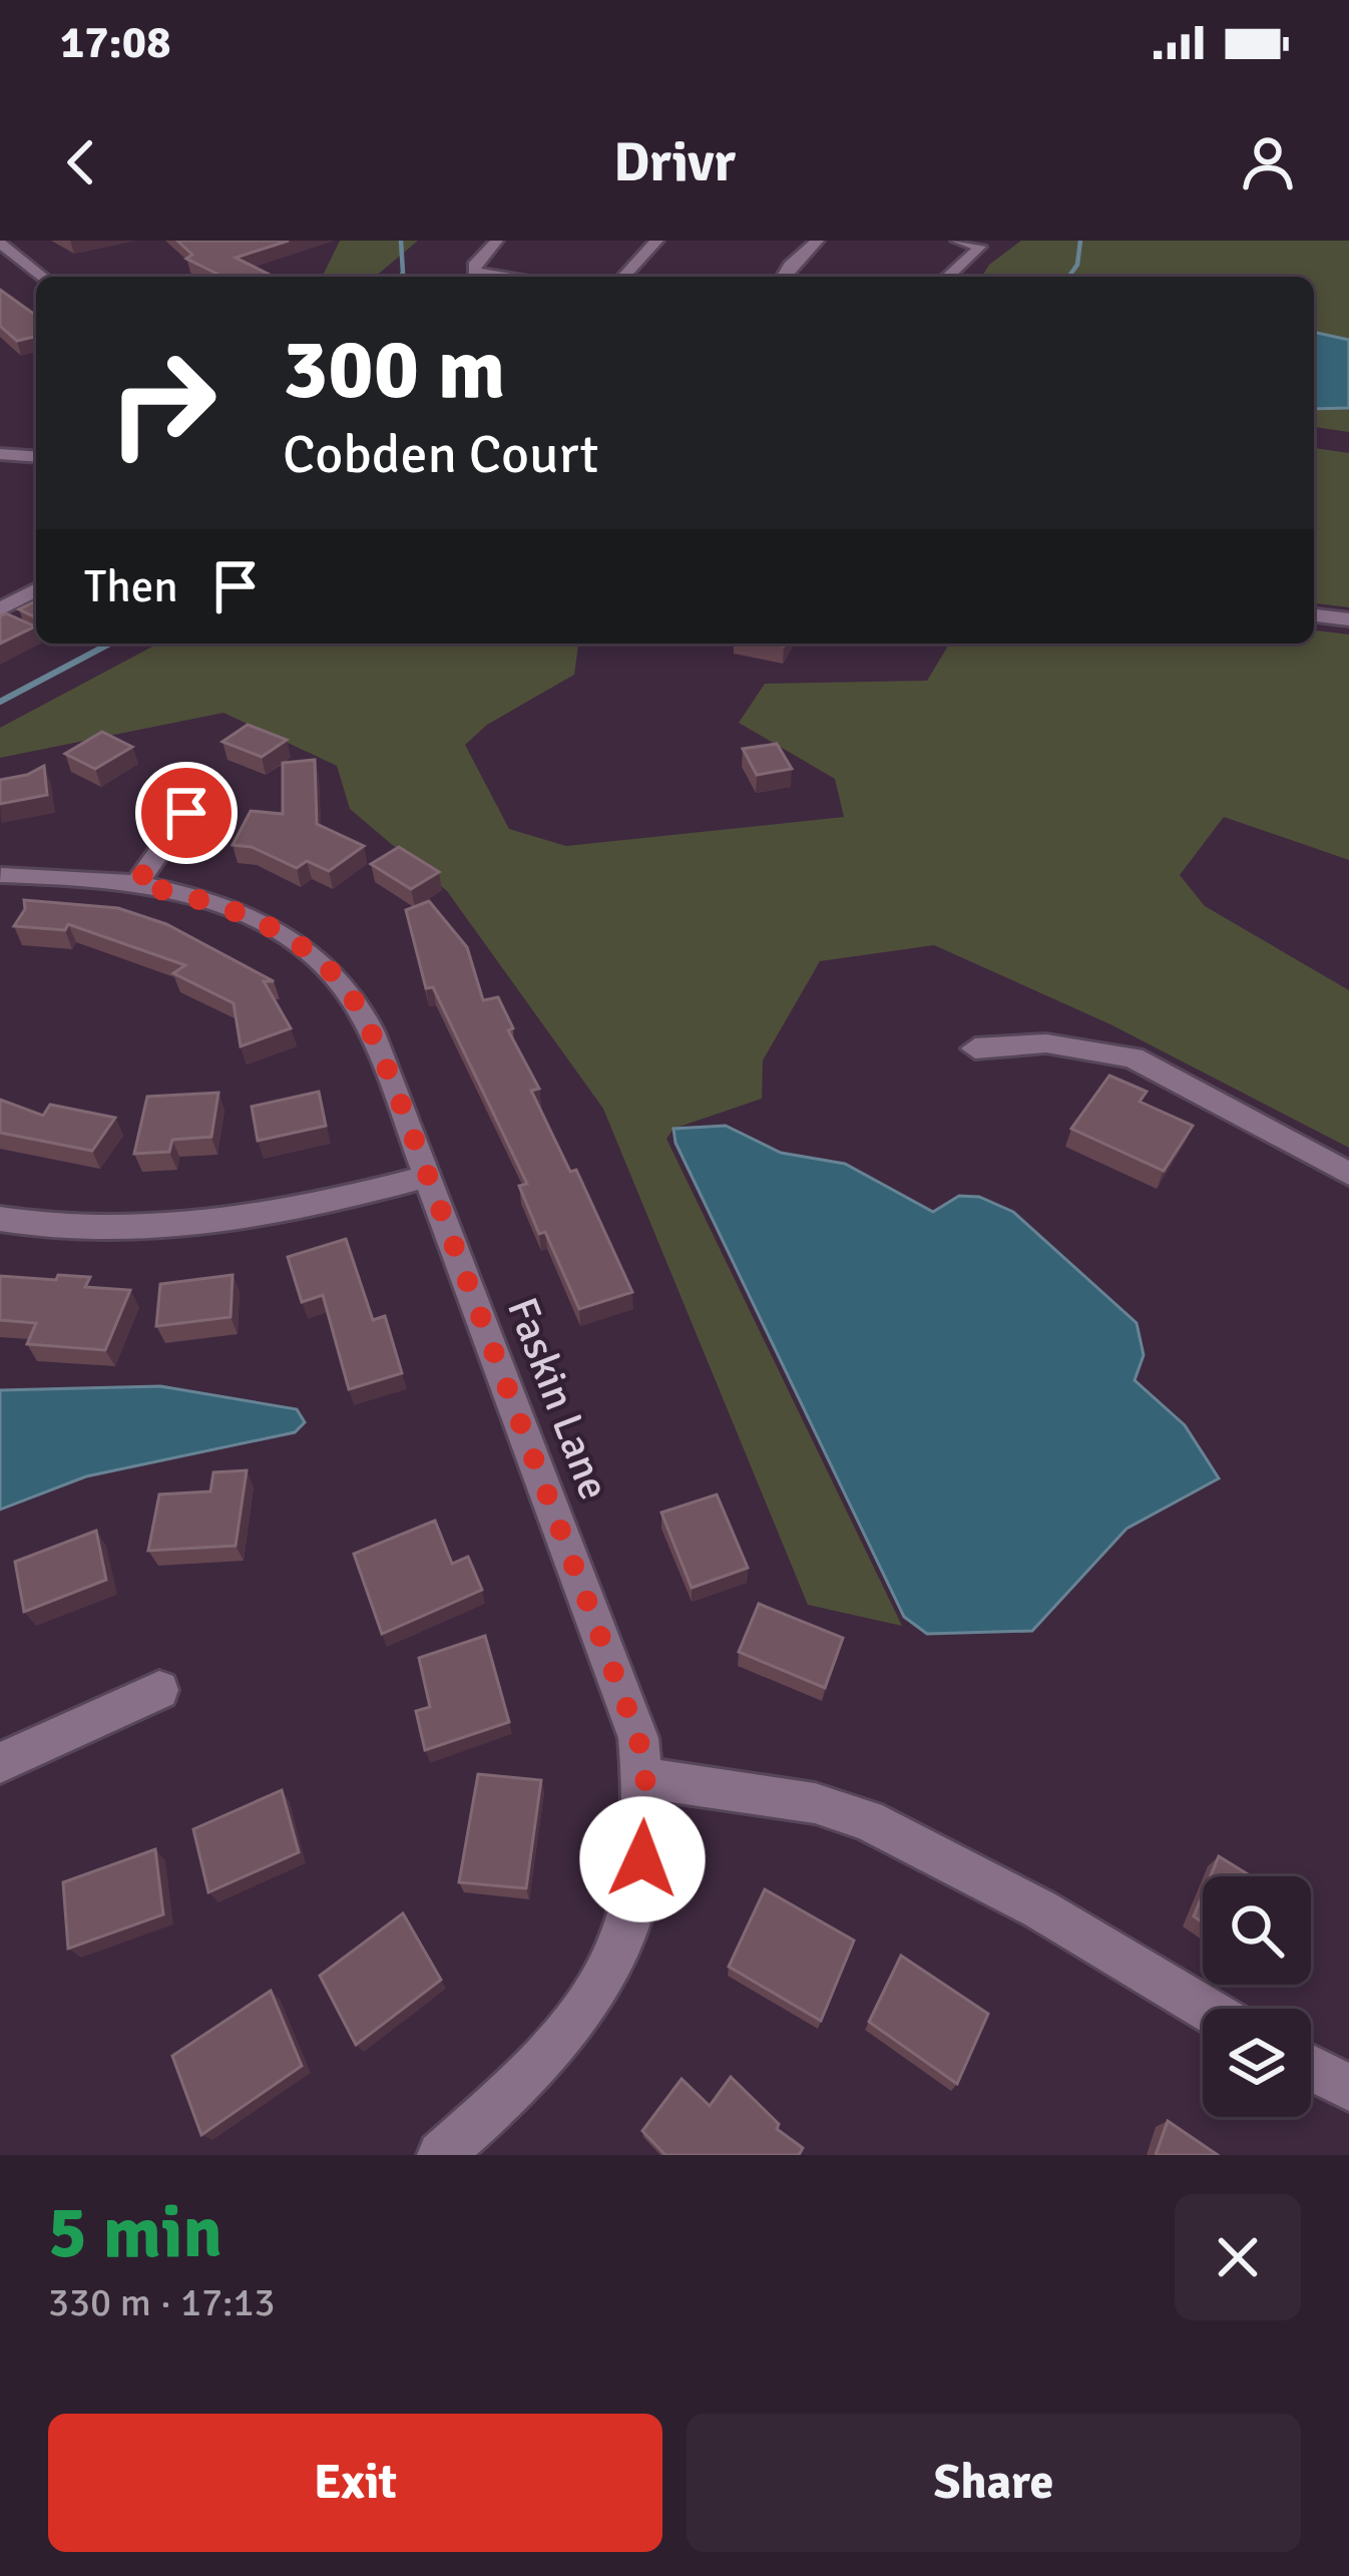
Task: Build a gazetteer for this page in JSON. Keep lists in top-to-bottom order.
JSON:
{
  "streets": {
    "street": ["Faskin Lane"]
  },
  "page": {
    "status": "17:08",
    "header": "Drivr",
    "turn": ["300 m", "Cobden Court"],
    "then": "Then",
    "heading": ["5 min", "330 m · 17:13"],
    "buttons": ["Exit", "Share"]
  }
}
